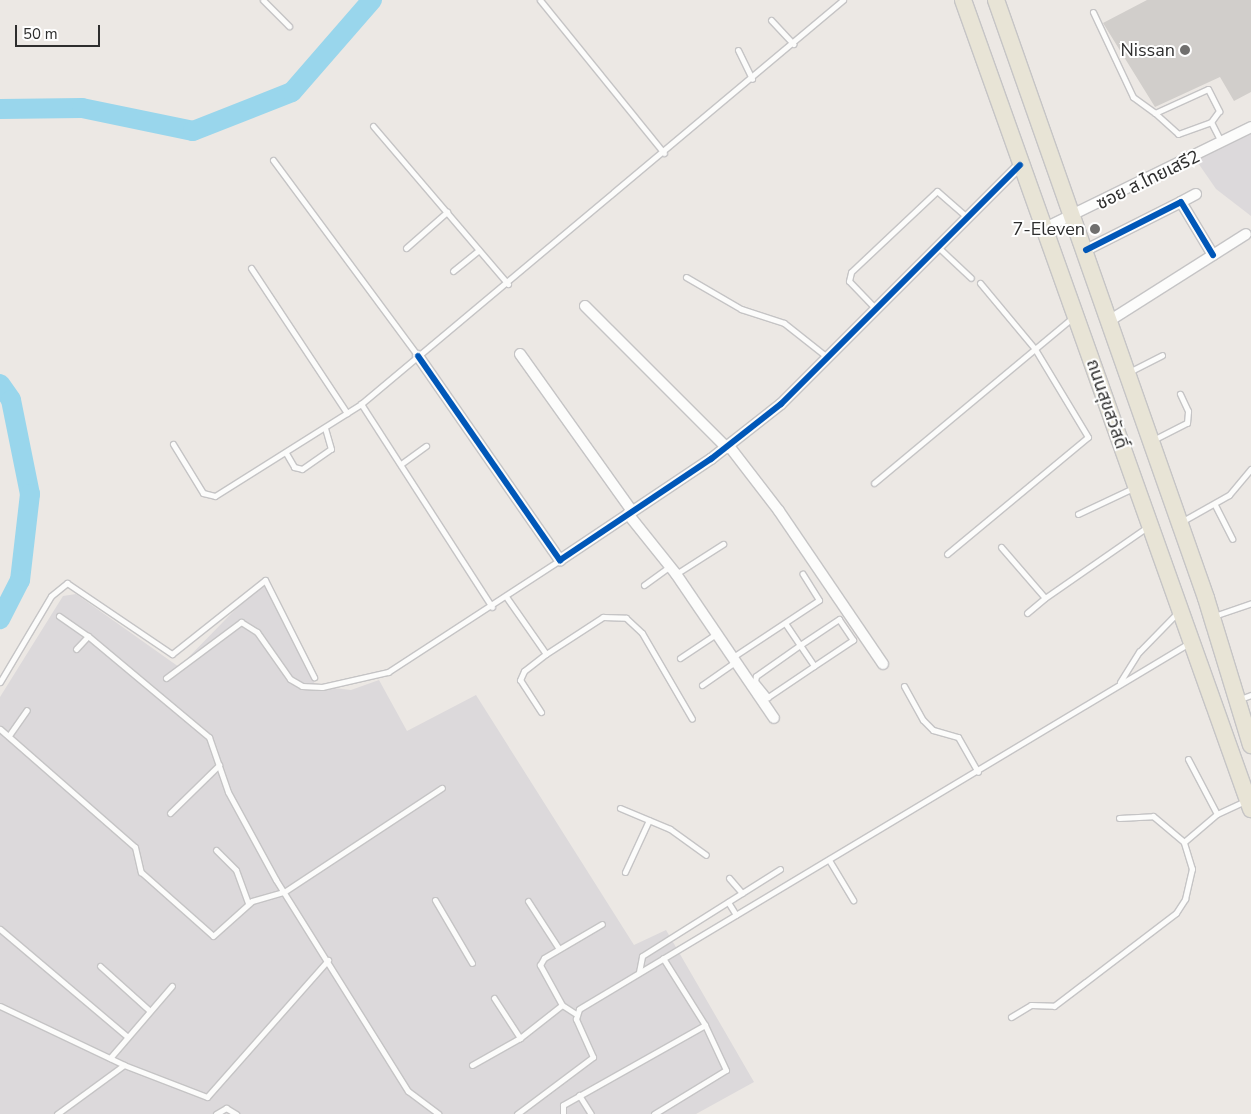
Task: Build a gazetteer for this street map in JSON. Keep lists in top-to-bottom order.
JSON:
{
  "streets": {
    "main road": ["ถนนสุขสวัสดิ์"],
    "street": ["ซอย ส.ไทยเสรี2"]
  },
  "crossings": [
    ["ซอย ส.ไทยเสรี2", "ถนนสุขสวัสดิ์"]
  ],
  "places": ["Nissan", "7-Eleven"],
  "scale_bar": "50 m"
}
